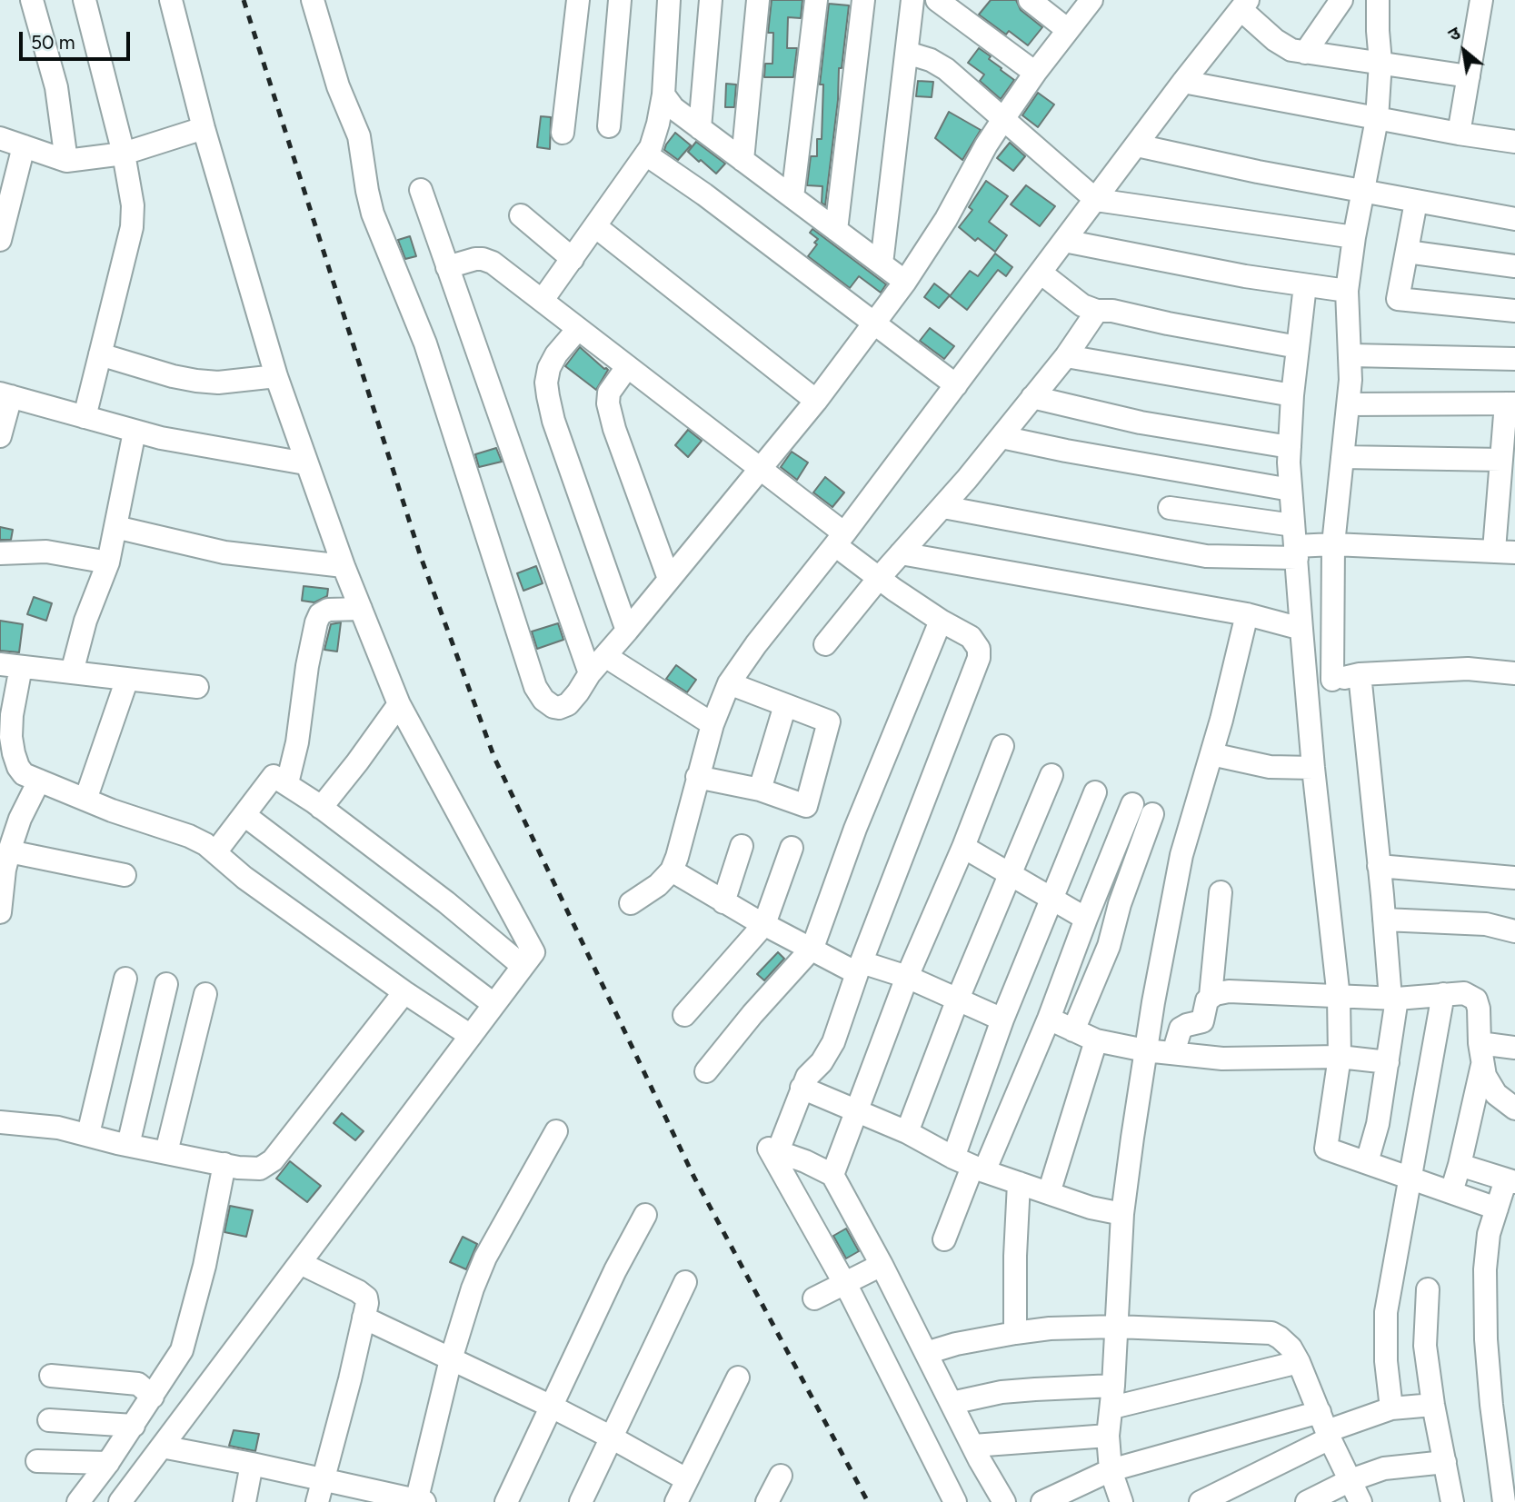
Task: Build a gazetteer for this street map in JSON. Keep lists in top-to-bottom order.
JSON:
{
  "scale_bar": "50 m",
  "north": "top left"
}
